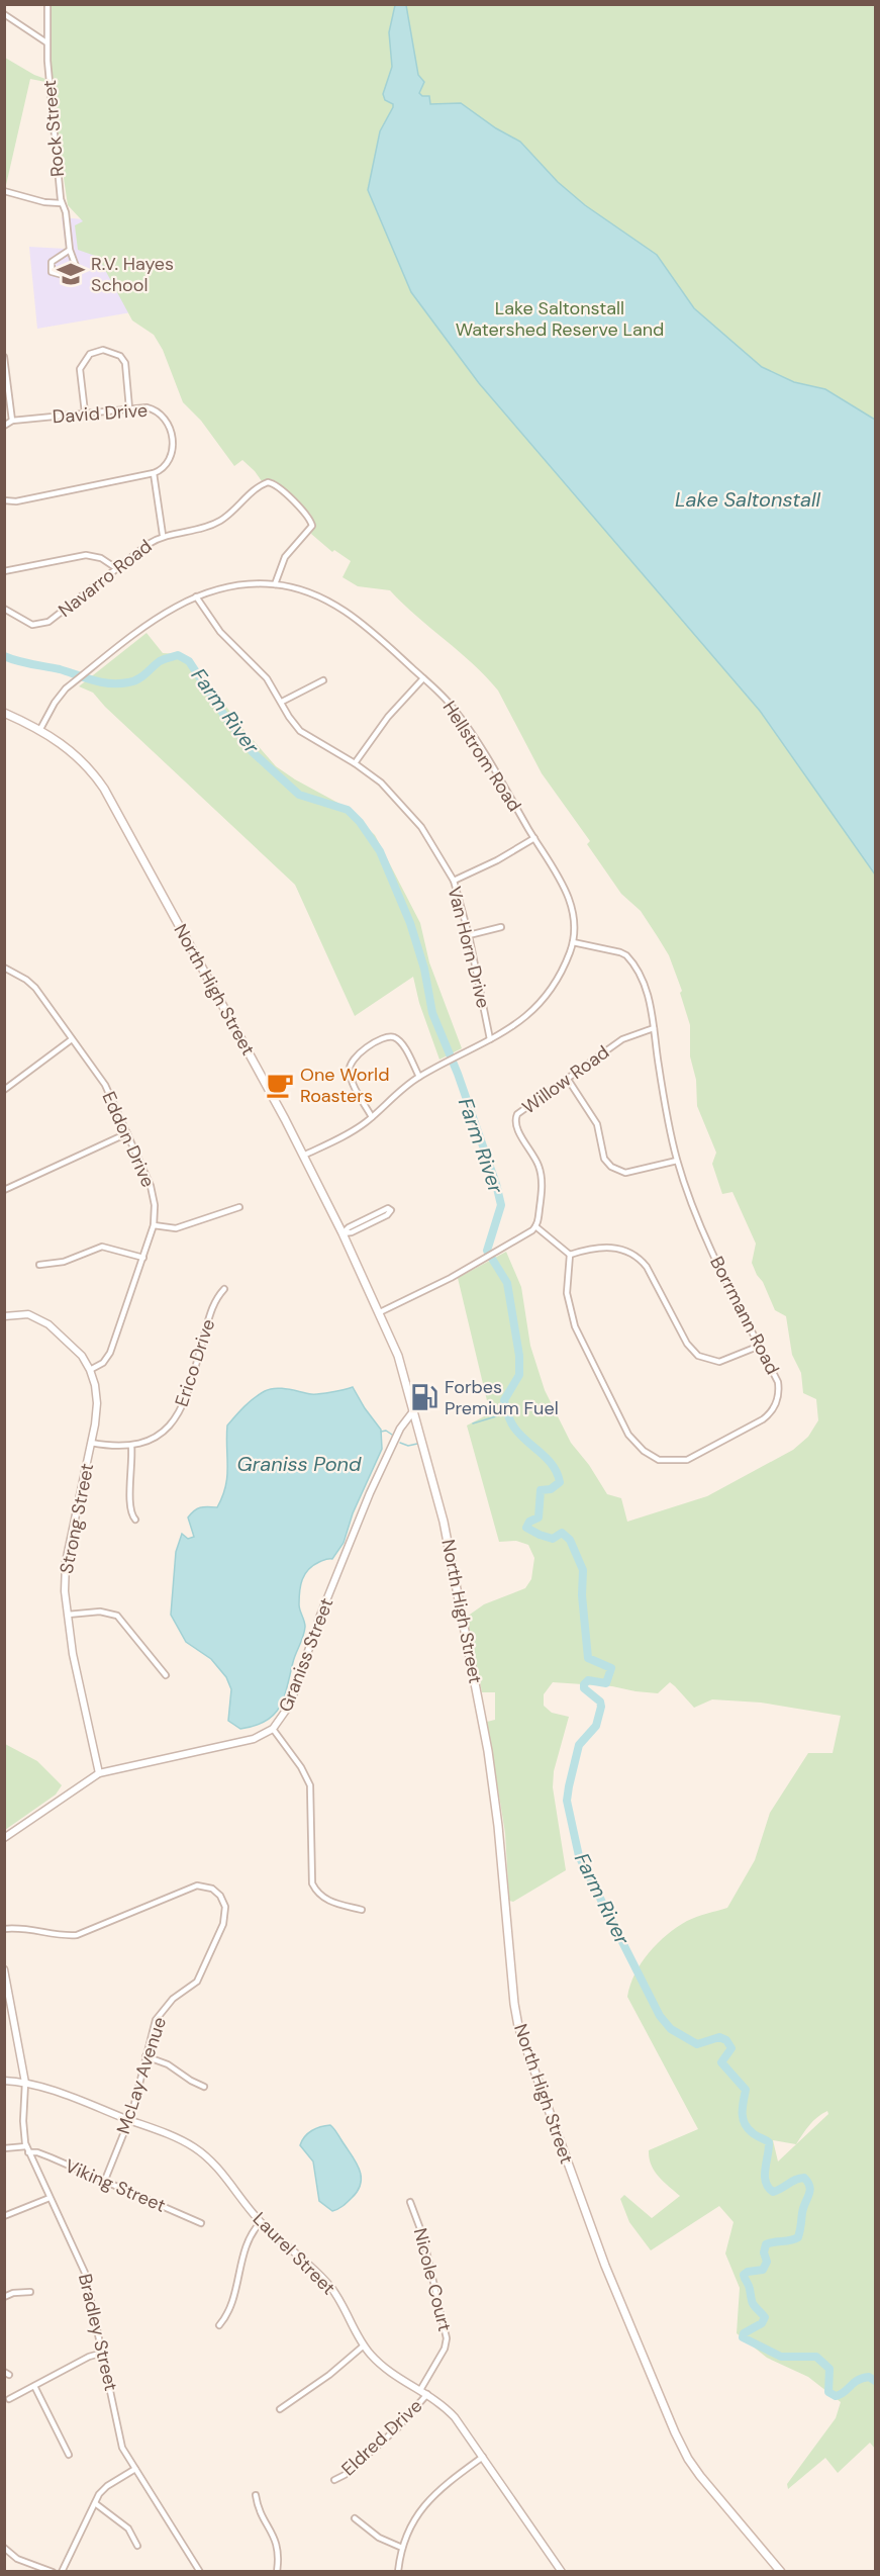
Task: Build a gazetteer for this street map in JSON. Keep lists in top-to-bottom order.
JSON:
{
  "streets": {
    "main road": ["North High Street"],
    "street": [
      "Rock Street",
      "David Drive",
      "Navarro Road",
      "Hellstrom Road",
      "Van Horn Drive",
      "Willow Road",
      "Eddon Drive",
      "Borrmann Road",
      "Erico Drive",
      "Strong Street",
      "Graniss Street",
      "McLay Avenue",
      "Viking Street",
      "Laurel Street",
      "Nicole Court",
      "Bradley Street",
      "Eldred Drive"
    ]
  },
  "crossings": [
    ["Navarro Road", "Hellstrom Road"],
    ["Hellstrom Road", "Van Horn Drive"],
    ["Hellstrom Road", "North High Street"],
    ["Hellstrom Road", "Borrmann Road"],
    ["North High Street", "Graniss Street"],
    ["Willow Road", "Borrmann Road"],
    ["Eddon Drive", "Strong Street"],
    ["Erico Drive", "Strong Street"],
    ["Strong Street", "Graniss Street"],
    ["McLay Avenue", "Viking Street"],
    ["McLay Avenue", "Laurel Street"],
    ["Viking Street", "Bradley Street"],
    ["Laurel Street", "Nicole Court"],
    ["Laurel Street", "Bradley Street"],
    ["Laurel Street", "Eldred Drive"],
    ["Nicole Court", "Eldred Drive"]
  ],
  "water": ["Lake Saltonstall", "Farm River", "Graniss Pond"],
  "parks": ["Lake Saltonstall Watershed Reserve Land"],
  "places": {
    "school or university": ["R.V. Hayes School"],
    "cafe": ["One World Roasters"],
    "fuel station": ["Forbes Premium Fuel"]
  }
}
